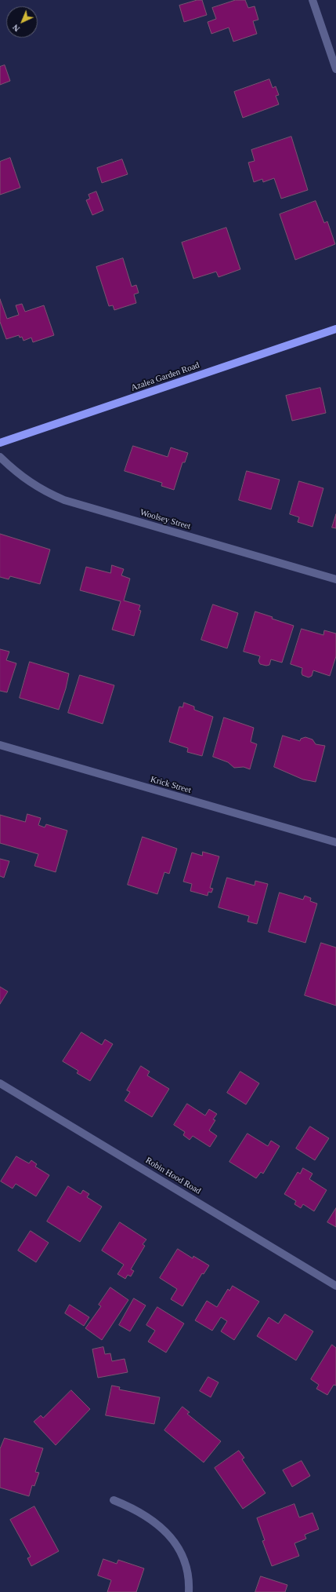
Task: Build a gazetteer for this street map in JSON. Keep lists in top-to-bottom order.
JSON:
{
  "streets": {
    "main road": ["Azalea Garden Road"],
    "street": ["Woolsey Street", "Krick Street", "Robin Hood Road"]
  },
  "north": "bottom left"
}
